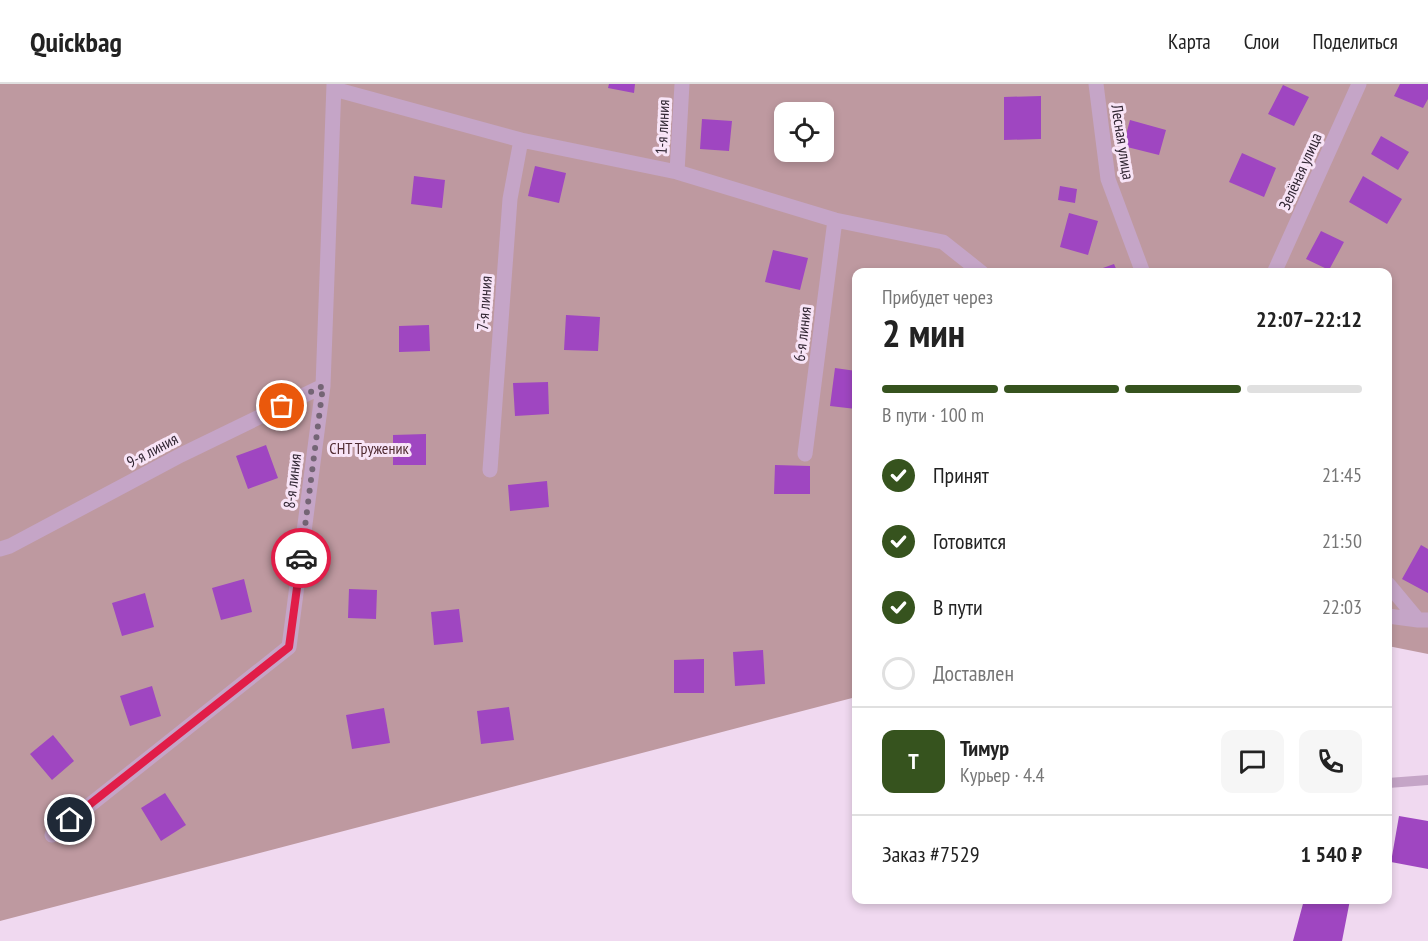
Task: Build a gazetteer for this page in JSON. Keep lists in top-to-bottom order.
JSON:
{
  "streets": {
    "street": [
      "1-я линия",
      "Лесная улица",
      "Зелёная улица",
      "7-я линия",
      "6-я линия",
      "9-я линия",
      "8-я линия"
    ]
  },
  "crossings": [
    ["9-я линия", "8-я линия"]
  ],
  "parks": ["СНТ Труженик"],
  "page": {
    "header": "Quickbag",
    "nav": ["Карта", "Слои", "Поделиться"],
    "heading": ["2 мин", "Прибудет через", "22:07–22:12"],
    "panel": [
      "Тимур",
      "Курьер · 4.4",
      "Заказ #7529",
      "1 540 ₽"
    ],
    "bar": "В пути · 100 m",
    "list": [
      ["Принят", "21:45"],
      ["Готовится", "21:50"],
      ["В пути", "22:03"],
      "Доставлен"
    ],
    "round": "Т"
  }
}
